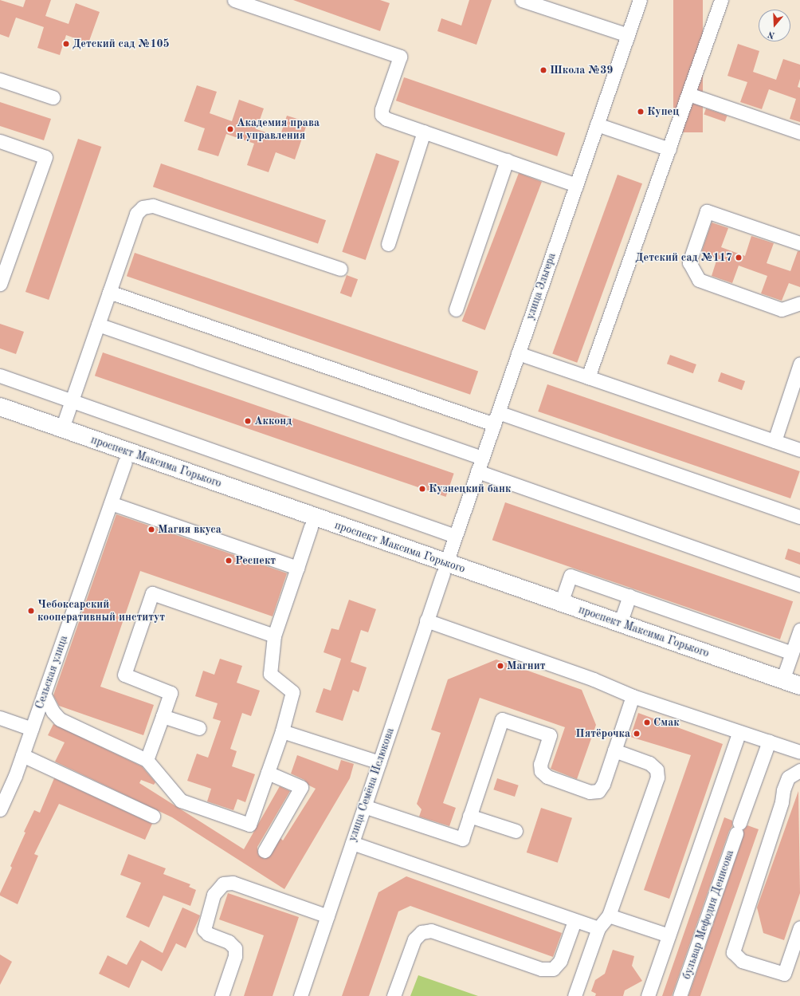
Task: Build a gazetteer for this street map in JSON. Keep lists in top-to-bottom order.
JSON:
{
  "streets": {
    "main road": ["проспект Максима Горького"],
    "street": [
      "улица Эльгера",
      "Сельская улица",
      "улица Семёна Ислюкова",
      "бульвар Мефодия Денисова"
    ]
  },
  "crossings": [
    ["улица Эльгера", "проспект Максима Горького"],
    ["улица Эльгера", "улица Семёна Ислюкова"],
    ["проспект Максима Горького", "Сельская улица"],
    ["проспект Максима Горького", "улица Семёна Ислюкова"]
  ],
  "places": [
    "Детский сад №105",
    "Школа №39",
    "Купец",
    "Академия права и управления",
    "Детский сад №117",
    "Акконд",
    "Кузнецкий банк",
    "Магия вкуса",
    "Респект",
    "Чебоксарский кооперативный институт",
    "Магнит",
    "Смак",
    "Пятёрочка"
  ],
  "north": "bottom"
}
